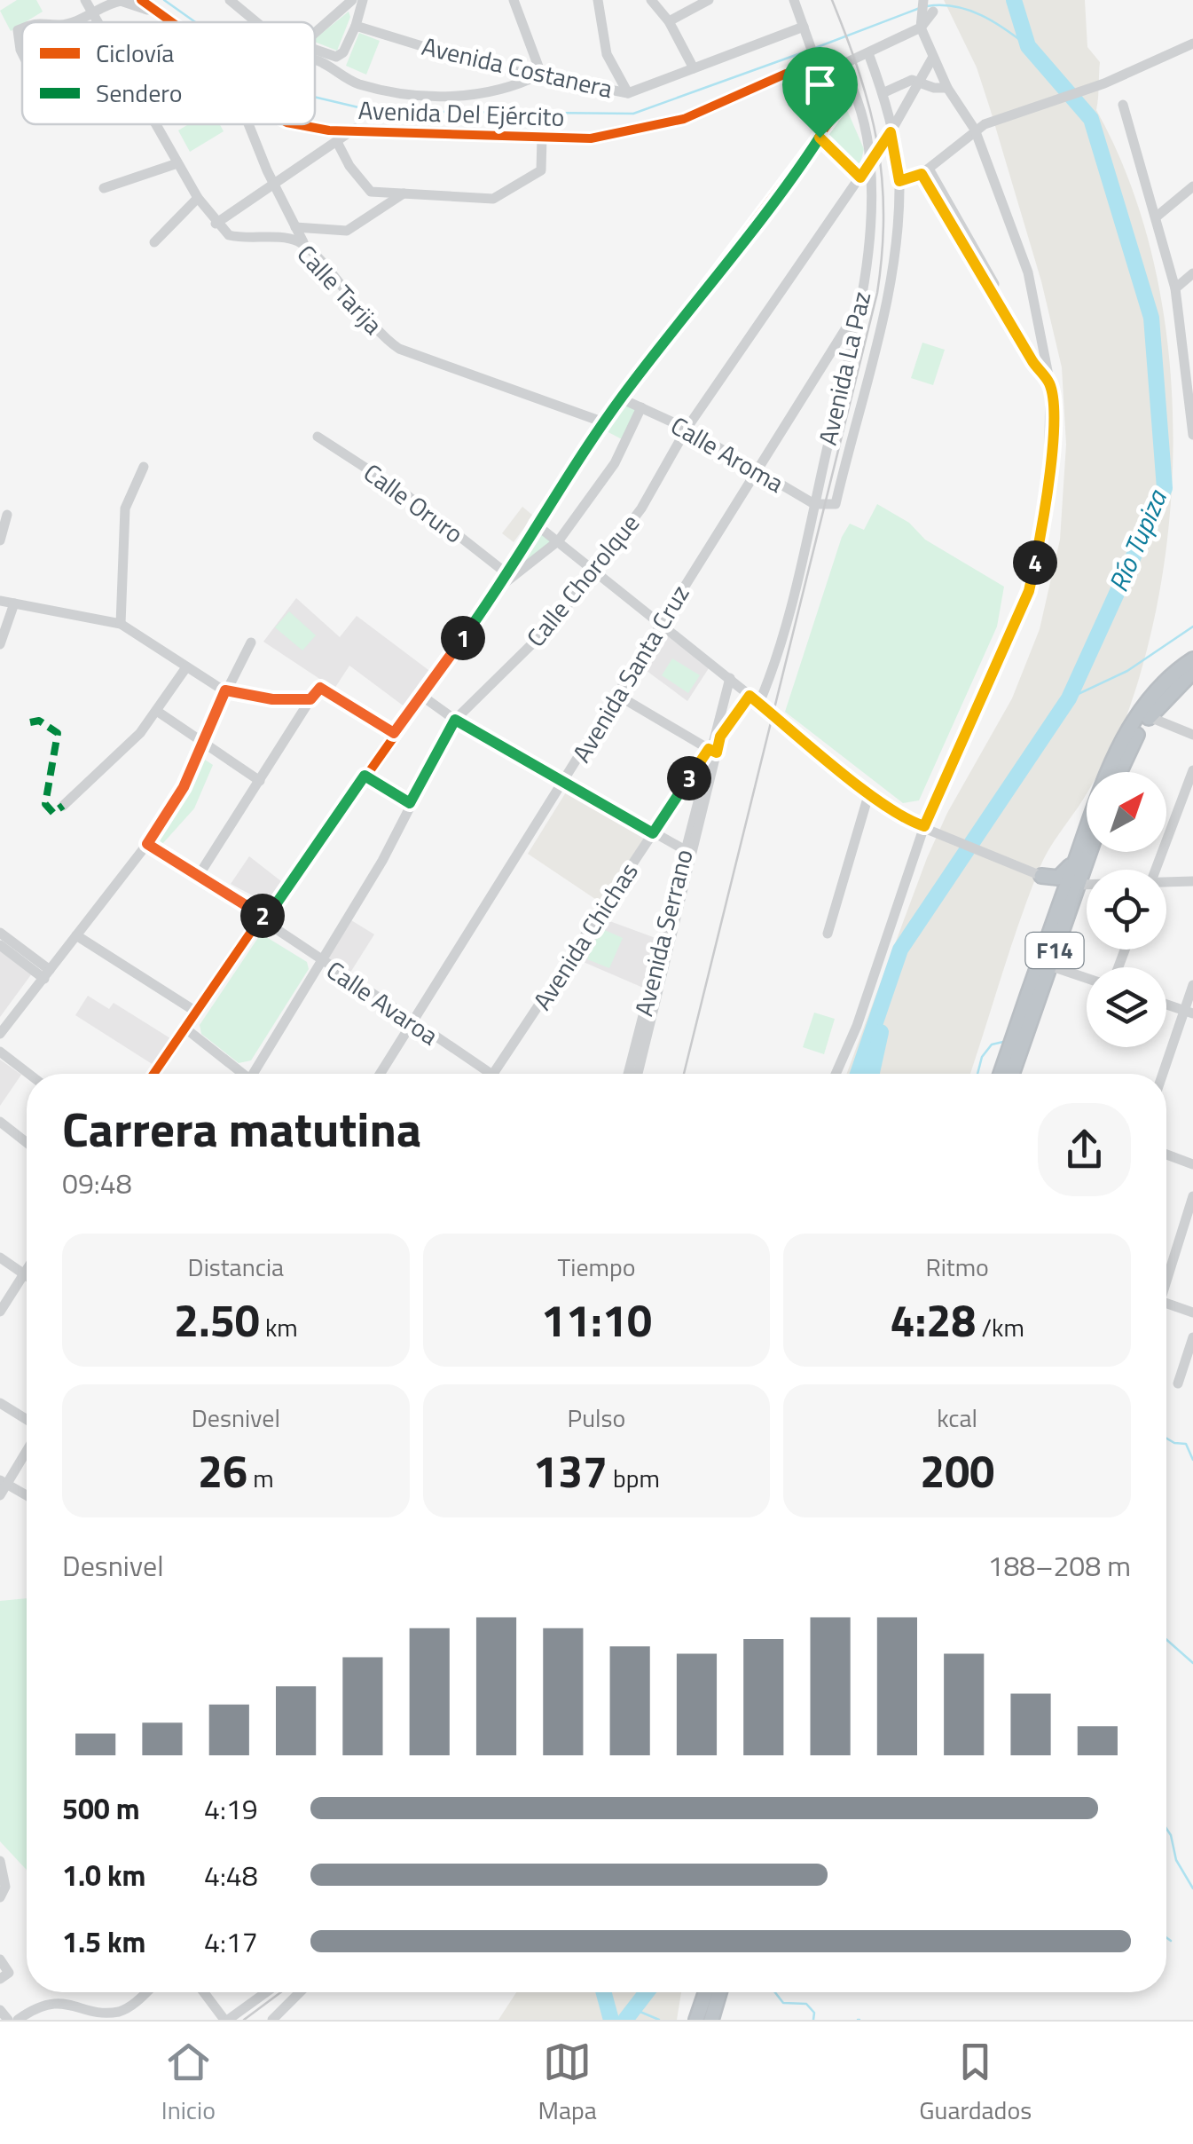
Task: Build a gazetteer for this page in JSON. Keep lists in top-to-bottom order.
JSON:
{
  "streets": {
    "highway": ["F14"],
    "street": [
      "Avenida Costanera",
      "Avenida Del Ejército",
      "Calle Tarija",
      "Avenida La Paz",
      "Calle Aroma",
      "Calle Oruro",
      "Calle Chorolque",
      "Avenida Santa Cruz",
      "Avenida Serrano",
      "Avenida Chichas",
      "Calle Avaroa"
    ]
  },
  "crossings": [
    ["Avenida La Paz", "Calle Aroma"],
    ["Avenida La Paz", "Calle Chorolque"],
    ["Avenida La Paz", "Avenida Santa Cruz"],
    ["Calle Aroma", "Calle Chorolque"],
    ["Calle Aroma", "Avenida Santa Cruz"],
    ["Calle Chorolque", "Calle Avaroa"],
    ["Avenida Santa Cruz", "Calle Avaroa"],
    ["Avenida Serrano", "Avenida Chichas"]
  ],
  "water": ["Río Tupiza"],
  "legend": ["Ciclovía", "Sendero"],
  "north": "top right",
  "page": {
    "pins": [
      "4",
      "1",
      "3",
      "2"
    ],
    "heading": ["Carrera matutina", "09:48"],
    "stats": [
      ["Distancia", "2.50 km"],
      ["Tiempo", "11:10"],
      ["Ritmo", "4:28 /km"],
      ["Desnivel", "26 m"],
      ["Pulso", "137 bpm"],
      ["kcal", "200"]
    ],
    "chart": ["Desnivel", "188–208 m"],
    "list": [
      {
        "name": "500 m",
        "note": "4:19"
      },
      {
        "name": "1.0 km",
        "note": "4:48"
      },
      {
        "name": "1.5 km",
        "note": "4:17"
      }
    ],
    "tabs": ["Inicio", "Mapa", "Guardados"]
  }
}
